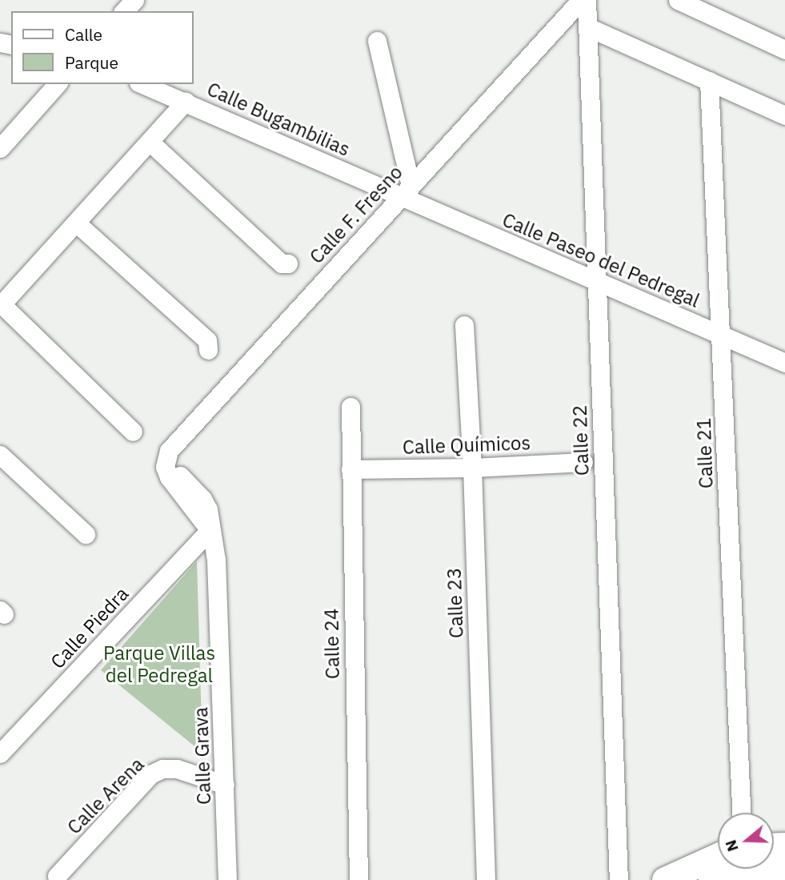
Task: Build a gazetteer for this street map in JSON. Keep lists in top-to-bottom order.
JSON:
{
  "streets": {
    "street": [
      "Calle Bugambilias",
      "Calle F. Fresno",
      "Calle Paseo del Pedregal",
      "Calle 22",
      "Calle Químicos",
      "Calle 21",
      "Calle 23",
      "Calle Piedra",
      "Calle 24",
      "Calle Grava",
      "Calle Arena"
    ]
  },
  "crossings": [
    ["Calle Bugambilias", "Calle F. Fresno"],
    ["Calle Bugambilias", "Calle Paseo del Pedregal"],
    ["Calle F. Fresno", "Calle Paseo del Pedregal"],
    ["Calle F. Fresno", "Calle Grava"],
    ["Calle Paseo del Pedregal", "Calle 22"],
    ["Calle Paseo del Pedregal", "Calle 21"],
    ["Calle Químicos", "Calle 23"],
    ["Calle Químicos", "Calle 24"],
    ["Calle Piedra", "Calle Grava"],
    ["Calle Grava", "Calle Arena"]
  ],
  "parks": ["Parque Villas del Pedregal"],
  "legend": ["Calle", "Parque"],
  "north": "left"
}
